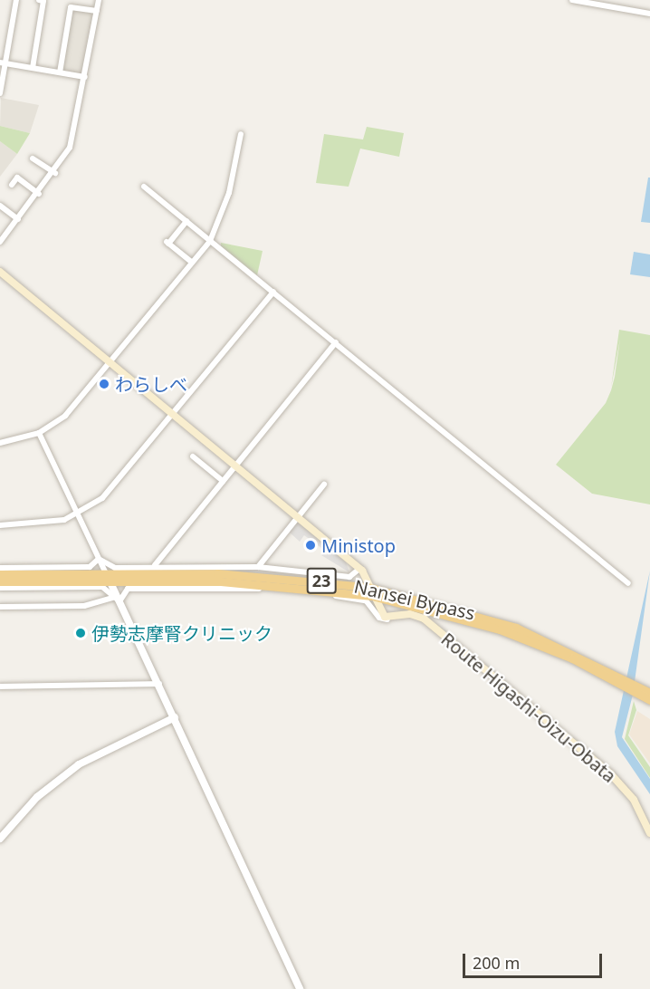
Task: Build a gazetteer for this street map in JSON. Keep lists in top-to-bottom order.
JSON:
{
  "streets": {
    "highway": ["23", "Nansei Bypass"],
    "main road": ["Route Higashi-Oizu-Obata"]
  },
  "places": ["わらしべ", "Ministop", "伊勢志摩腎クリニック"],
  "scale_bar": "200 m"
}
